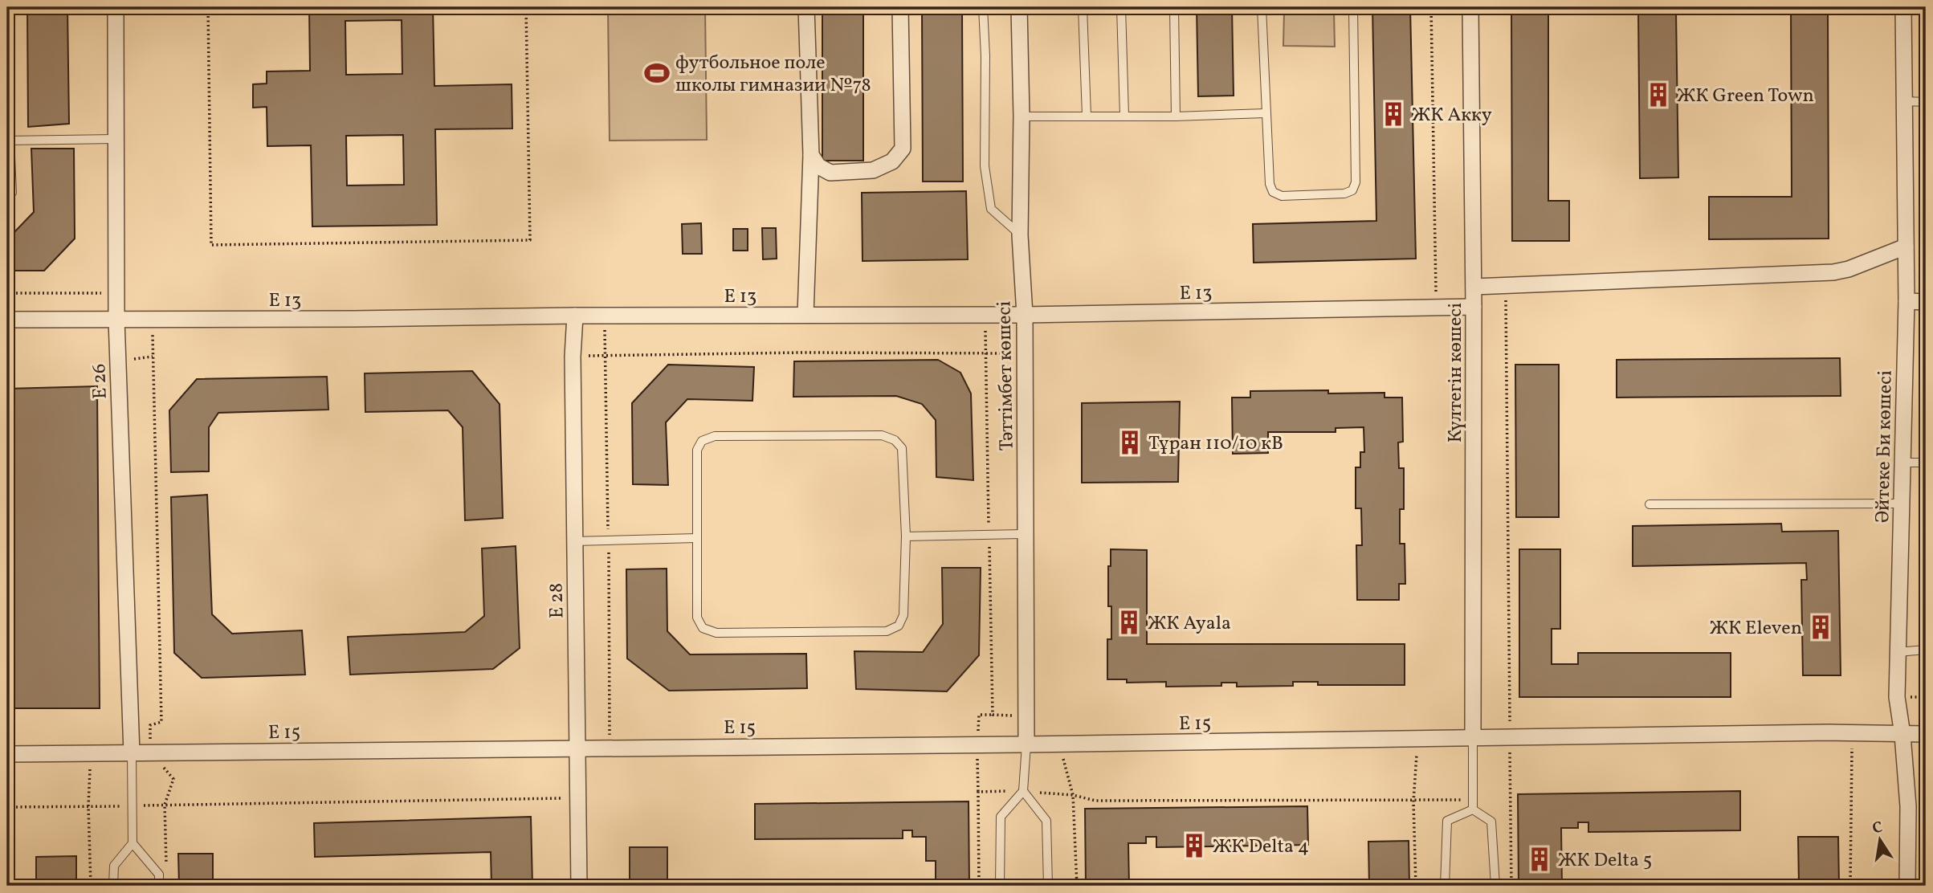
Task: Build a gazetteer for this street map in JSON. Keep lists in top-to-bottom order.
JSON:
{
  "streets": {
    "street": [
      "E 13",
      "Күлтегін көшесі",
      "Тәттімбет көшесі",
      "E 26",
      "Әйтеке Би көшесі",
      "E 28",
      "E 15"
    ]
  },
  "crossings": [
    ["E 13", "Күлтегін көшесі"],
    ["E 13", "Тәттімбет көшесі"],
    ["E 13", "E 26"],
    ["E 13", "E 28"],
    ["Күлтегін көшесі", "E 15"],
    ["Тәттімбет көшесі", "E 15"],
    ["E 26", "E 15"],
    ["Әйтеке Би көшесі", "E 15"],
    ["E 28", "E 15"]
  ],
  "places": {
    "sports": ["футбольное поле школы гимназии №78"],
    "building": [
      "ЖК Green Town",
      "ЖК Акку",
      "Тұран 110/10 кВ",
      "ЖК Ayala",
      "ЖК Eleven",
      "ЖК Delta 4",
      "ЖК Delta 5"
    ]
  },
  "north": "top"
}
